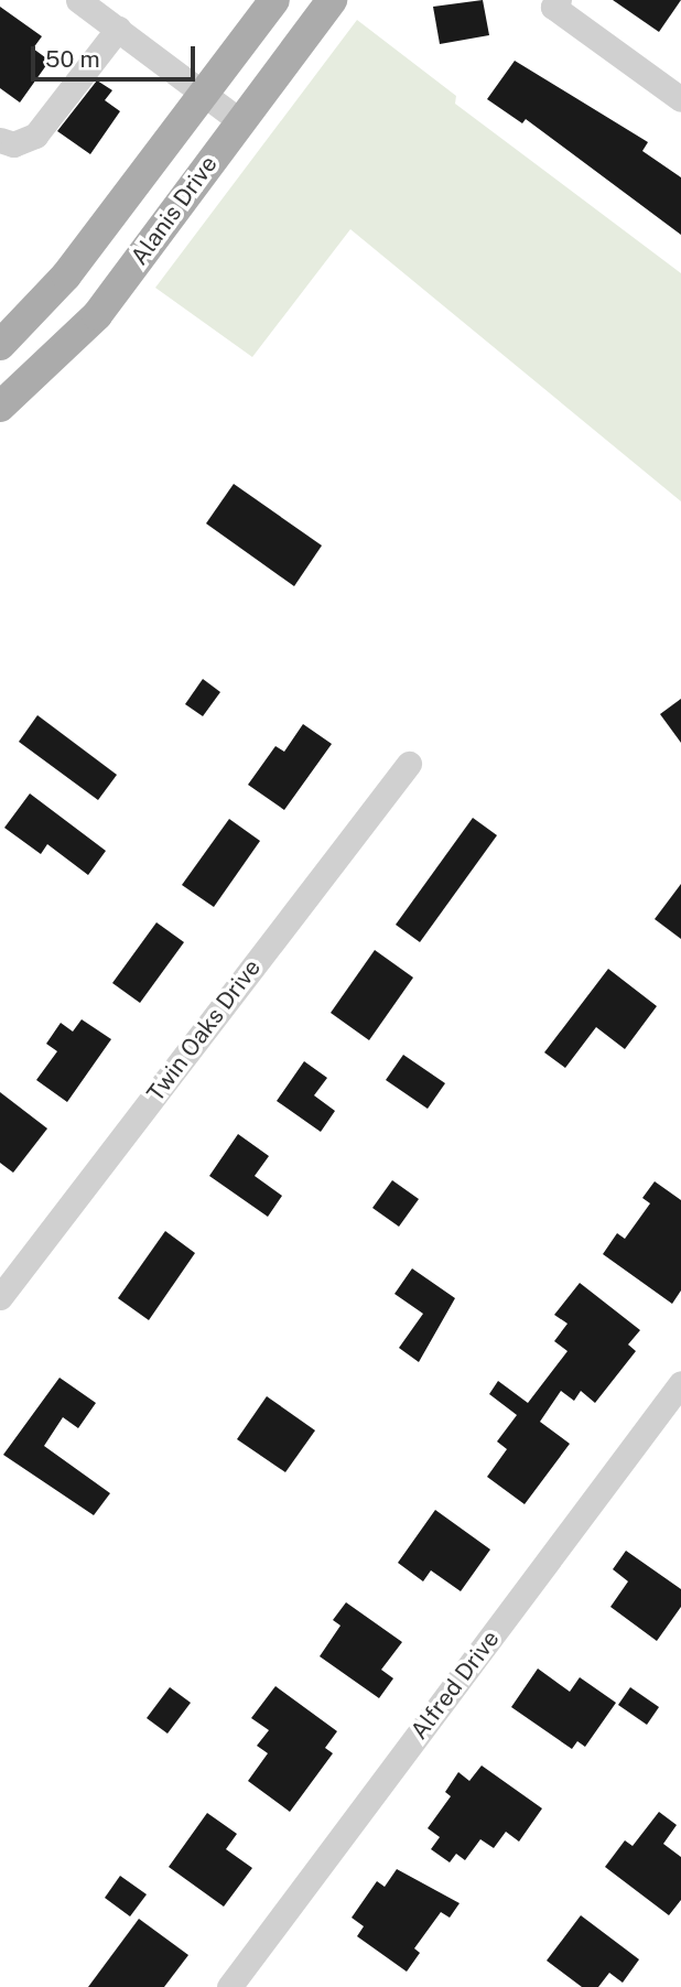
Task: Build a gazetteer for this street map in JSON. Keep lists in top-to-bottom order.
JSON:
{
  "streets": {
    "main road": ["Alanis Drive"],
    "street": ["Twin Oaks Drive", "Alfred Drive"]
  },
  "scale_bar": "50 m"
}
